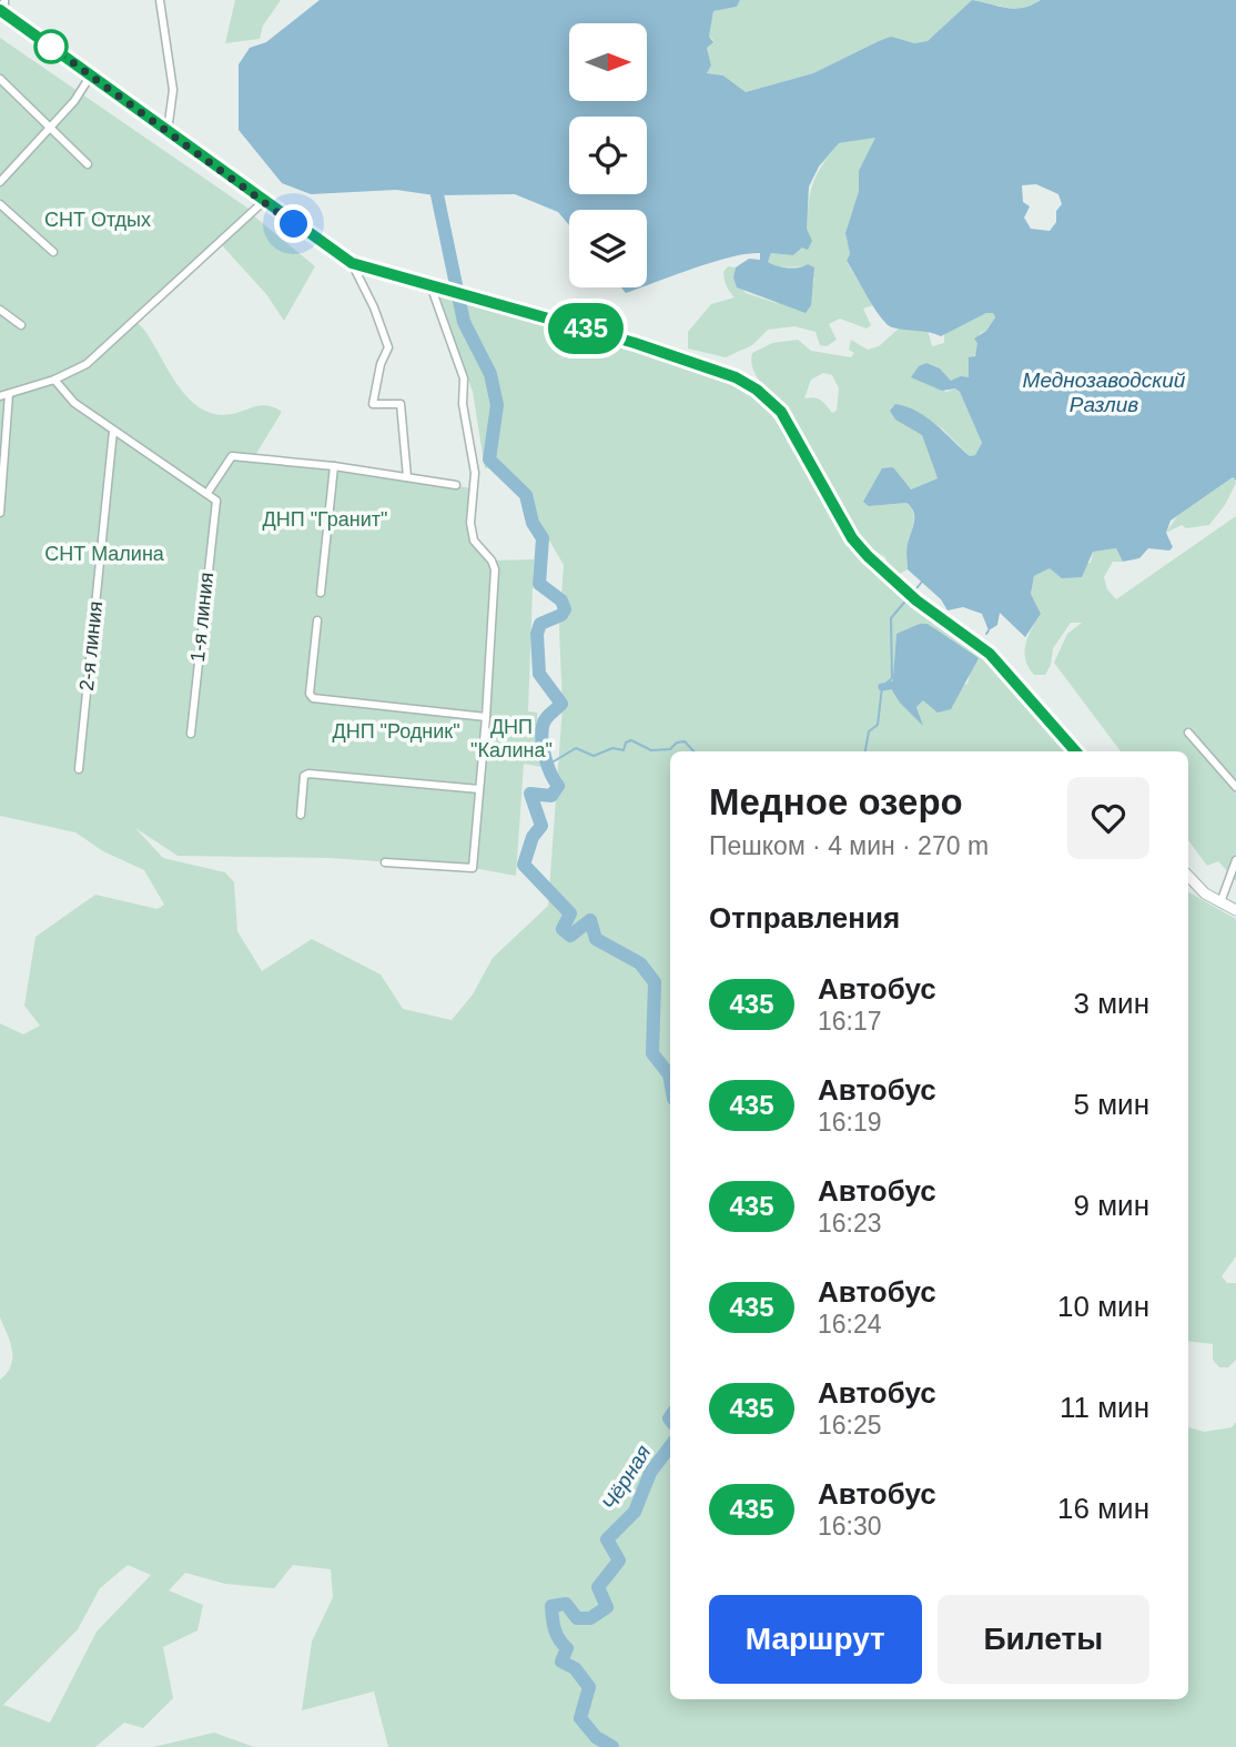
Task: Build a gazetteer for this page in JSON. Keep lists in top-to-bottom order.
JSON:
{
  "streets": {
    "street": ["1-я линия", "2-я линия"]
  },
  "water": ["Меднозаводский Разлив", "Чёрная"],
  "parks": [
    "СНТ Отдых",
    "ДНП \"Гранит\"",
    "СНТ Малина",
    "ДНП \"Калина\"",
    "ДНП \"Родник\""
  ],
  "lines": ["bus line 435"],
  "north": "right",
  "page": {
    "on_map": "435",
    "heading": [
      ["Медное озеро", "Пешком · 4 мин · 270 m"],
      "Отправления"
    ],
    "list": [
      {
        "mark": "435",
        "name": "Автобус",
        "note": "16:17",
        "value": "3 мин"
      },
      {
        "mark": "435",
        "name": "Автобус",
        "note": "16:19",
        "value": "5 мин"
      },
      {
        "mark": "435",
        "name": "Автобус",
        "note": "16:23",
        "value": "9 мин"
      },
      {
        "mark": "435",
        "name": "Автобус",
        "note": "16:24",
        "value": "10 мин"
      },
      {
        "mark": "435",
        "name": "Автобус",
        "note": "16:25",
        "value": "11 мин"
      },
      {
        "mark": "435",
        "name": "Автобус",
        "note": "16:30",
        "value": "16 мин"
      }
    ],
    "buttons": ["Маршрут", "Билеты"]
  }
}
